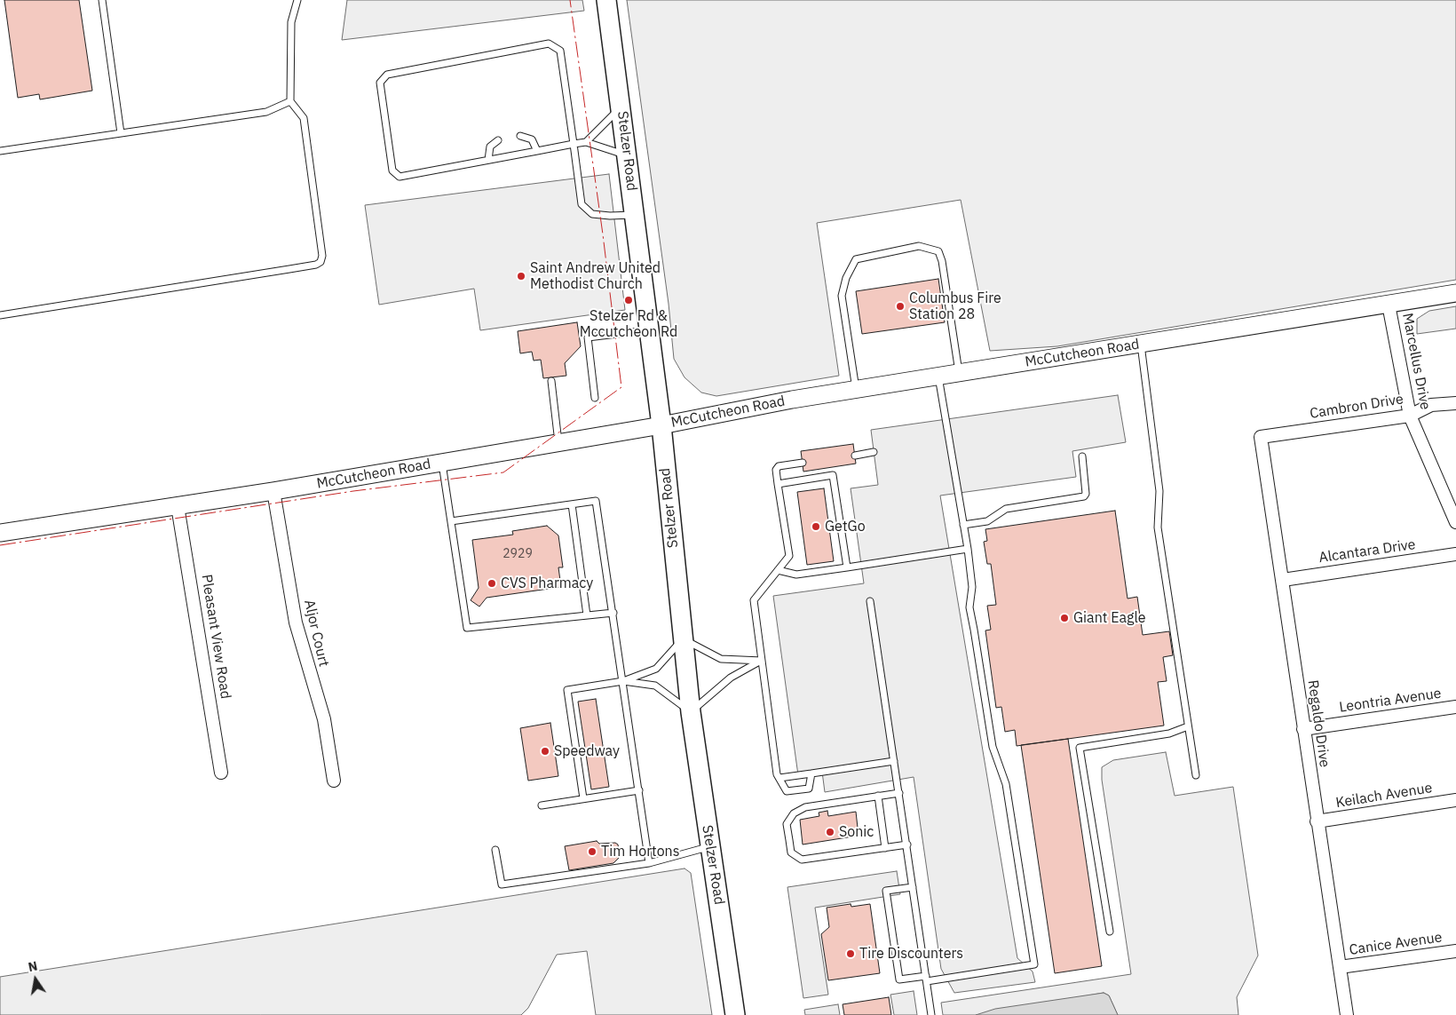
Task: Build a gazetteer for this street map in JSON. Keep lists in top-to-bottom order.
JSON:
{
  "streets": {
    "main road": ["Stelzer Road", "McCutcheon Road"],
    "street": [
      "Marcellus Drive",
      "Cambron Drive",
      "Alcantara Drive",
      "Aljor Court",
      "Pleasant View Road",
      "Leontria Avenue",
      "Regaldo Drive",
      "Keilach Avenue",
      "Canice Avenue"
    ]
  },
  "crossings": [
    ["Stelzer Road", "McCutcheon Road"],
    ["McCutcheon Road", "Marcellus Drive"],
    ["McCutcheon Road", "Aljor Court"],
    ["McCutcheon Road", "Pleasant View Road"],
    ["Marcellus Drive", "Cambron Drive"],
    ["Cambron Drive", "Regaldo Drive"],
    ["Alcantara Drive", "Regaldo Drive"],
    ["Leontria Avenue", "Regaldo Drive"],
    ["Regaldo Drive", "Keilach Avenue"],
    ["Regaldo Drive", "Canice Avenue"]
  ],
  "places": [
    "Saint Andrew United Methodist Church",
    "Stelzer Rd & Mccutcheon Rd",
    "Columbus Fire Station 28",
    "GetGo",
    "CVS Pharmacy",
    "Giant Eagle",
    "Speedway",
    "Sonic",
    "Tim Hortons",
    "Tire Discounters"
  ],
  "house_numbers": ["2929"],
  "north": "top"
}
